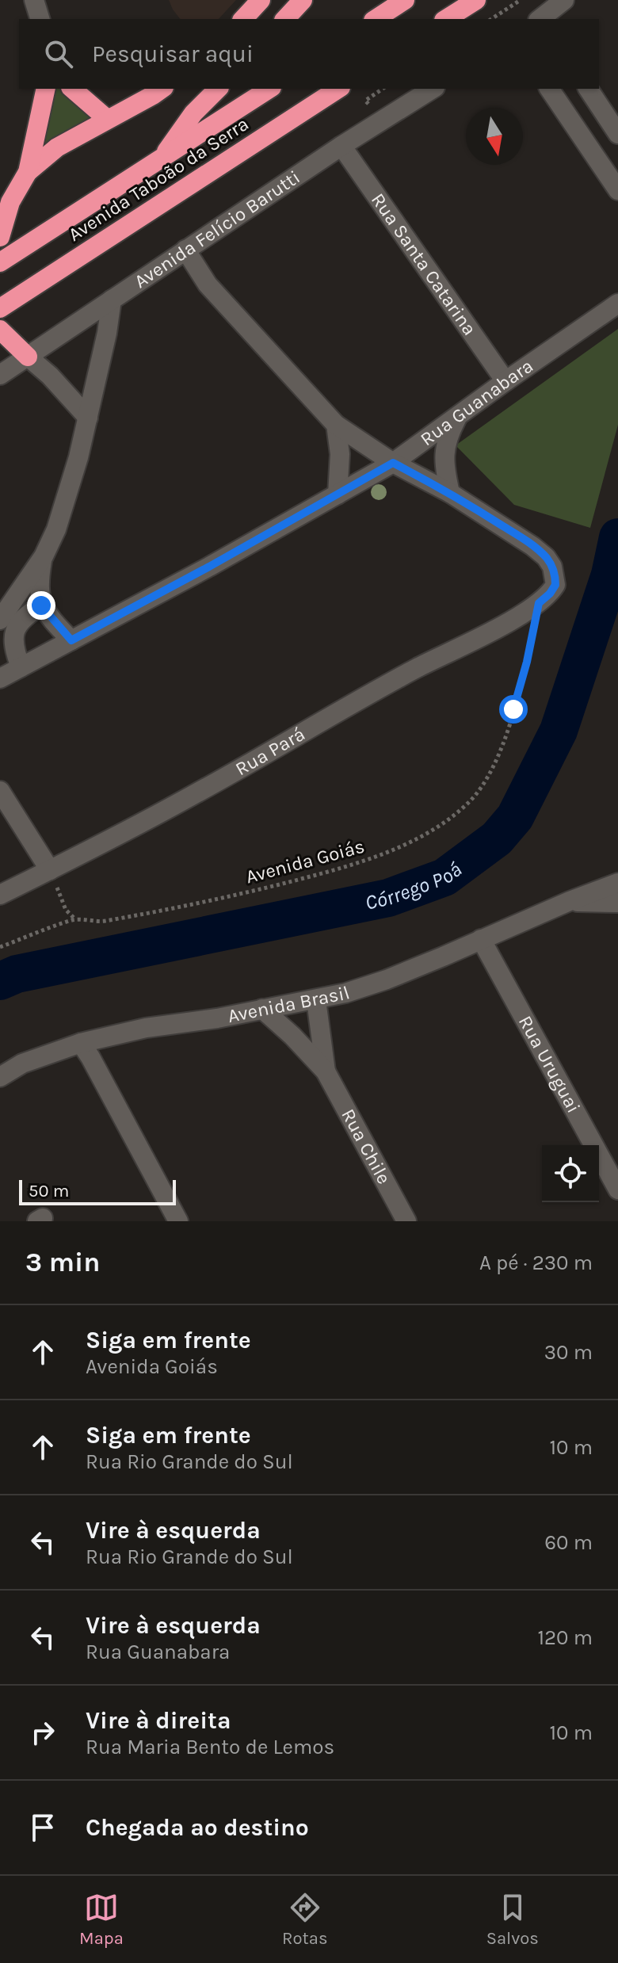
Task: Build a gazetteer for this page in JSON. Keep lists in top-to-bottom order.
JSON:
{
  "streets": {
    "highway": ["Avenida Taboão da Serra"],
    "street": [
      "Avenida Felício Barutti",
      "Rua Santa Catarina",
      "Rua Guanabara",
      "Rua Pará",
      "Avenida Brasil",
      "Rua Uruguai",
      "Rua Chile"
    ],
    "path": ["Avenida Goiás"]
  },
  "crossings": [
    ["Avenida Felício Barutti", "Rua Santa Catarina"],
    ["Rua Santa Catarina", "Rua Guanabara"],
    ["Rua Pará", "Avenida Goiás"],
    ["Avenida Brasil", "Rua Uruguai"],
    ["Avenida Brasil", "Rua Chile"]
  ],
  "water": ["Córrego Poá"],
  "scale_bar": "50 m",
  "north": "bottom",
  "page": {
    "search": "Pesquisar aqui",
    "scale": "50 m",
    "heading": ["3 min", "A pé · 230 m"],
    "list": [
      ["Siga em frente", "Avenida Goiás", "30 m"],
      ["Siga em frente", "Rua Rio Grande do Sul", "10 m"],
      ["Vire à esquerda", "Rua Rio Grande do Sul", "60 m"],
      ["Vire à esquerda", "Rua Guanabara", "120 m"],
      ["Vire à direita", "Rua Maria Bento de Lemos", "10 m"],
      "Chegada ao destino"
    ],
    "nav": ["Mapa", "Rotas", "Salvos"]
  }
}
